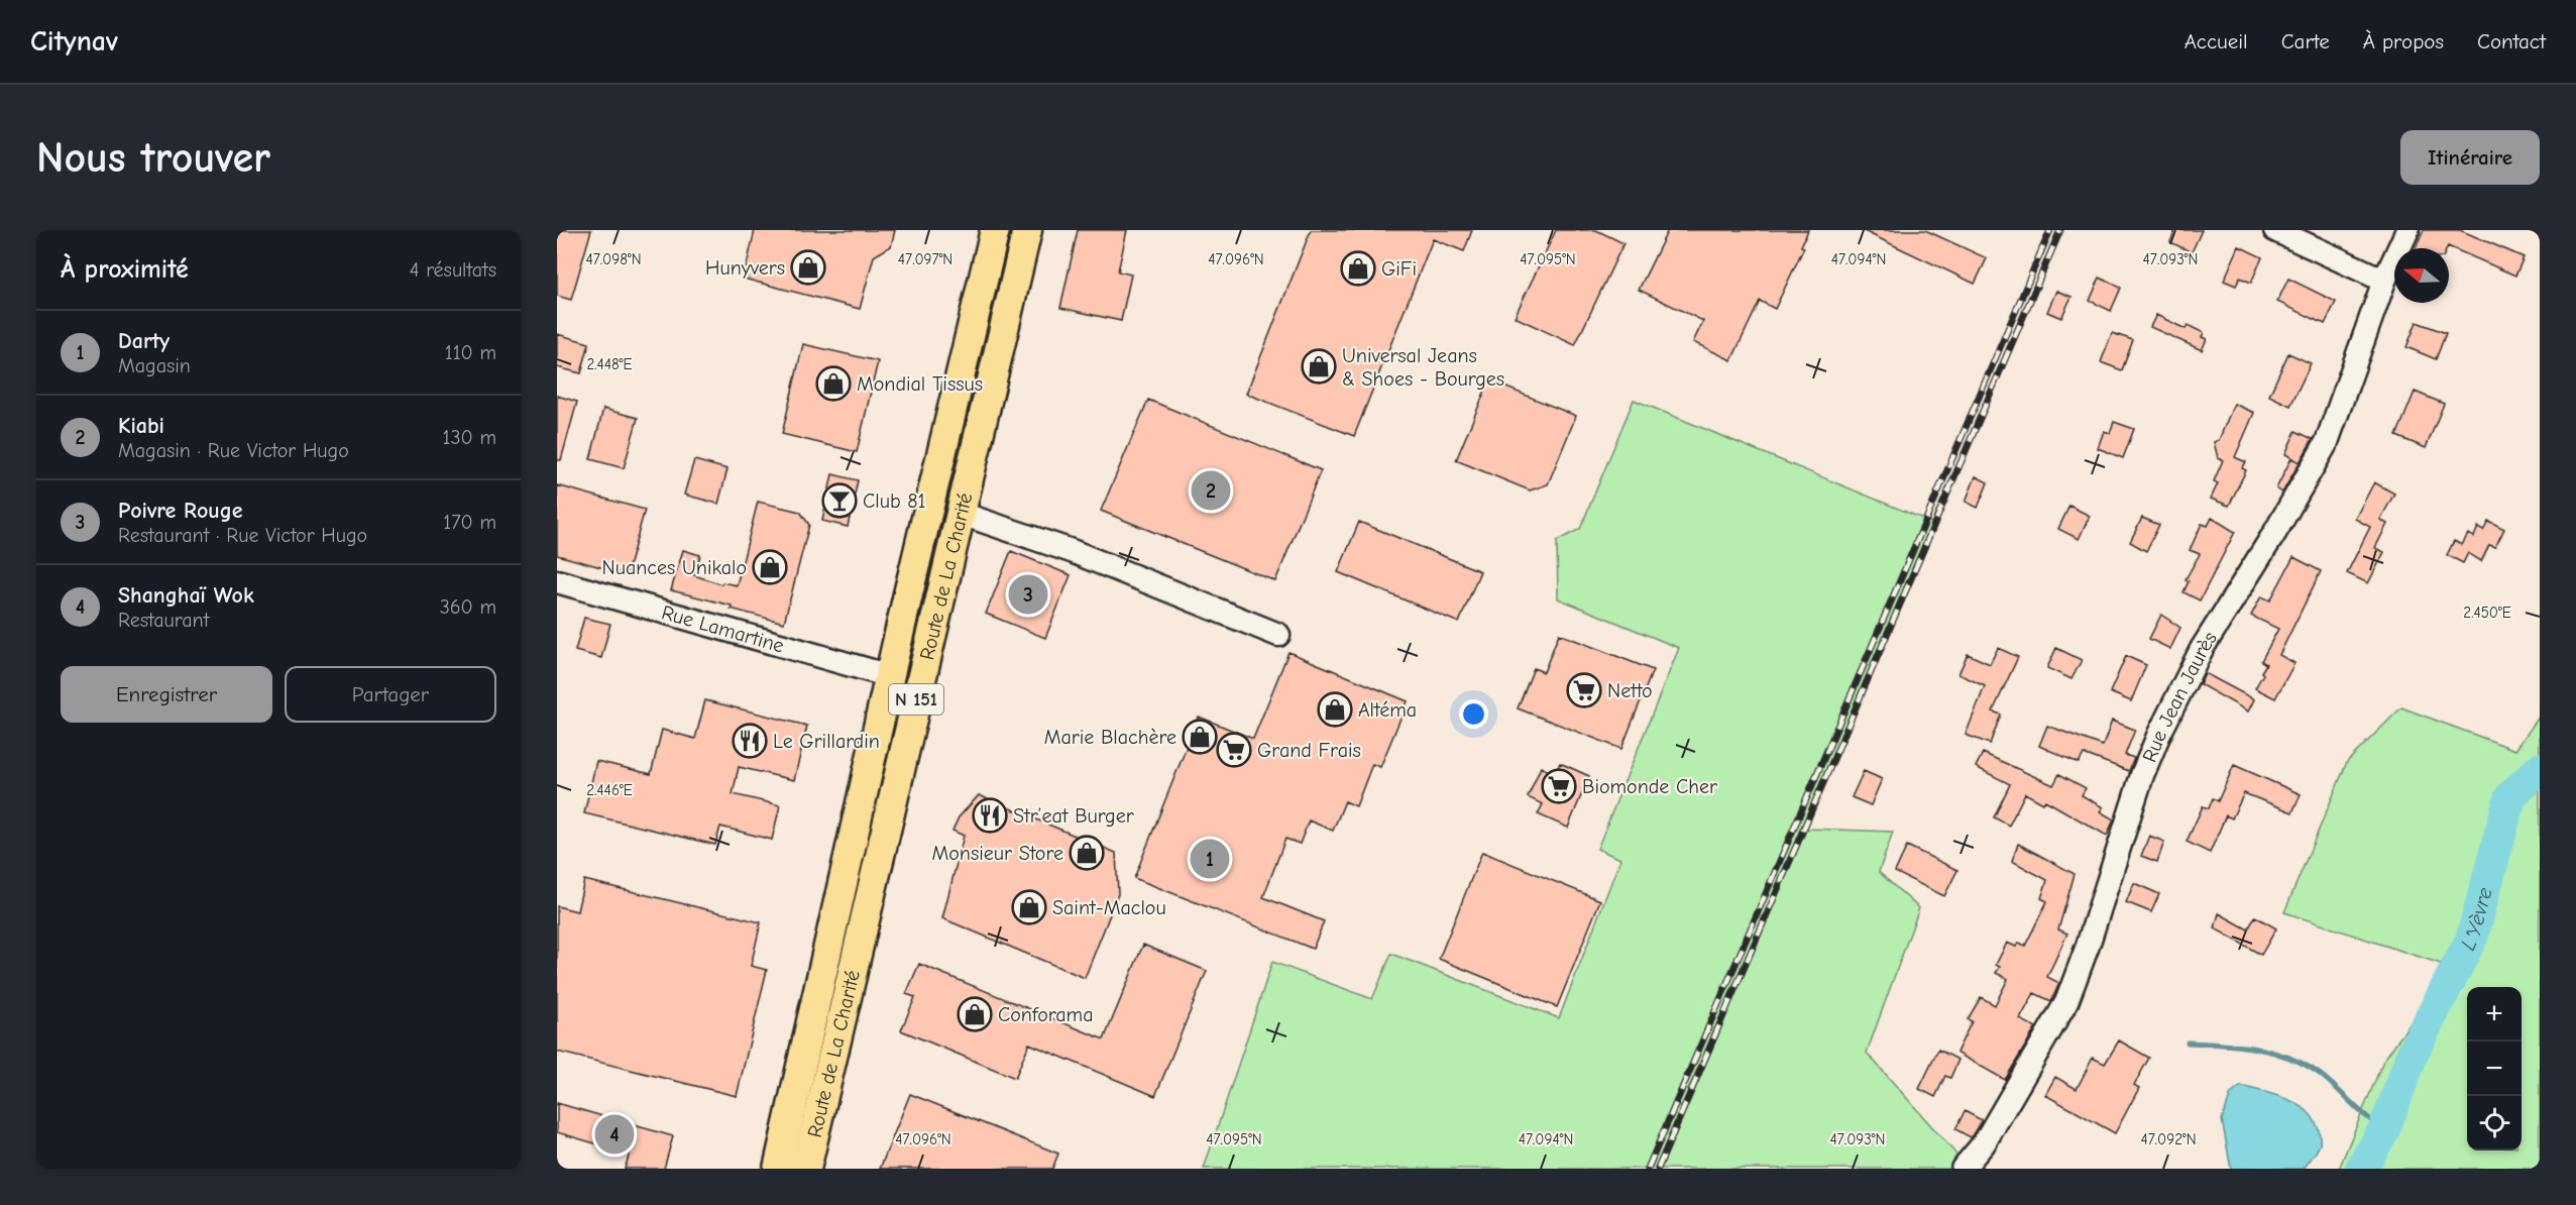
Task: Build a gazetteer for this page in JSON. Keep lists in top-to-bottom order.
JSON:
{
  "streets": {
    "main road": ["Route de La Charité", "N 151"],
    "street": ["Rue Lamartine", "Rue Jean Jaurès"]
  },
  "crossings": [
    ["Route de La Charité", "Rue Lamartine"]
  ],
  "water": ["L'Yèvre"],
  "places": {
    "shop": [
      "Hunyvers",
      "GiFi",
      "Universal Jeans & Shoes - Bourges",
      "Mondial Tissus",
      "Nuances Unikalo",
      "Altéma",
      "Marie Blachère",
      "Monsieur Store",
      "Saint-Maclou",
      "Conforama"
    ],
    "bar": ["Club 81"],
    "supermarket": ["Netto", "Grand Frais", "Biomonde Cher"],
    "restaurant": ["Le Grillardin", "Str’eat Burger"]
  },
  "north": "left",
  "page": {
    "header": "Citynav",
    "nav": [
      "Accueil",
      "Carte",
      "À propos",
      "Contact"
    ],
    "buttons": [
      "Itinéraire",
      ["Enregistrer", "Partager"]
    ],
    "title": "Nous trouver",
    "heading": ["À proximité", "4 résultats"],
    "list": [
      {
        "mark": "1",
        "name": "Darty",
        "note": "Magasin",
        "value": "110 m"
      },
      {
        "mark": "2",
        "name": "Kiabi",
        "note": "Magasin · Rue Victor Hugo",
        "value": "130 m"
      },
      {
        "mark": "3",
        "name": "Poivre Rouge",
        "note": "Restaurant · Rue Victor Hugo",
        "value": "170 m"
      },
      {
        "mark": "4",
        "name": "Shanghaï Wok",
        "note": "Restaurant",
        "value": "360 m"
      }
    ],
    "pins": [
      "2",
      "3",
      "1",
      "4"
    ],
    "map_buttons": ["+", "−"]
  },
  "coordinates": [
    "47.098°N",
    "47.097°N",
    "47.096°N",
    "47.095°N",
    "47.094°N",
    "47.093°N",
    "2.448°E",
    "2.450°E",
    "2.446°E",
    "47.092°N"
  ]
}
